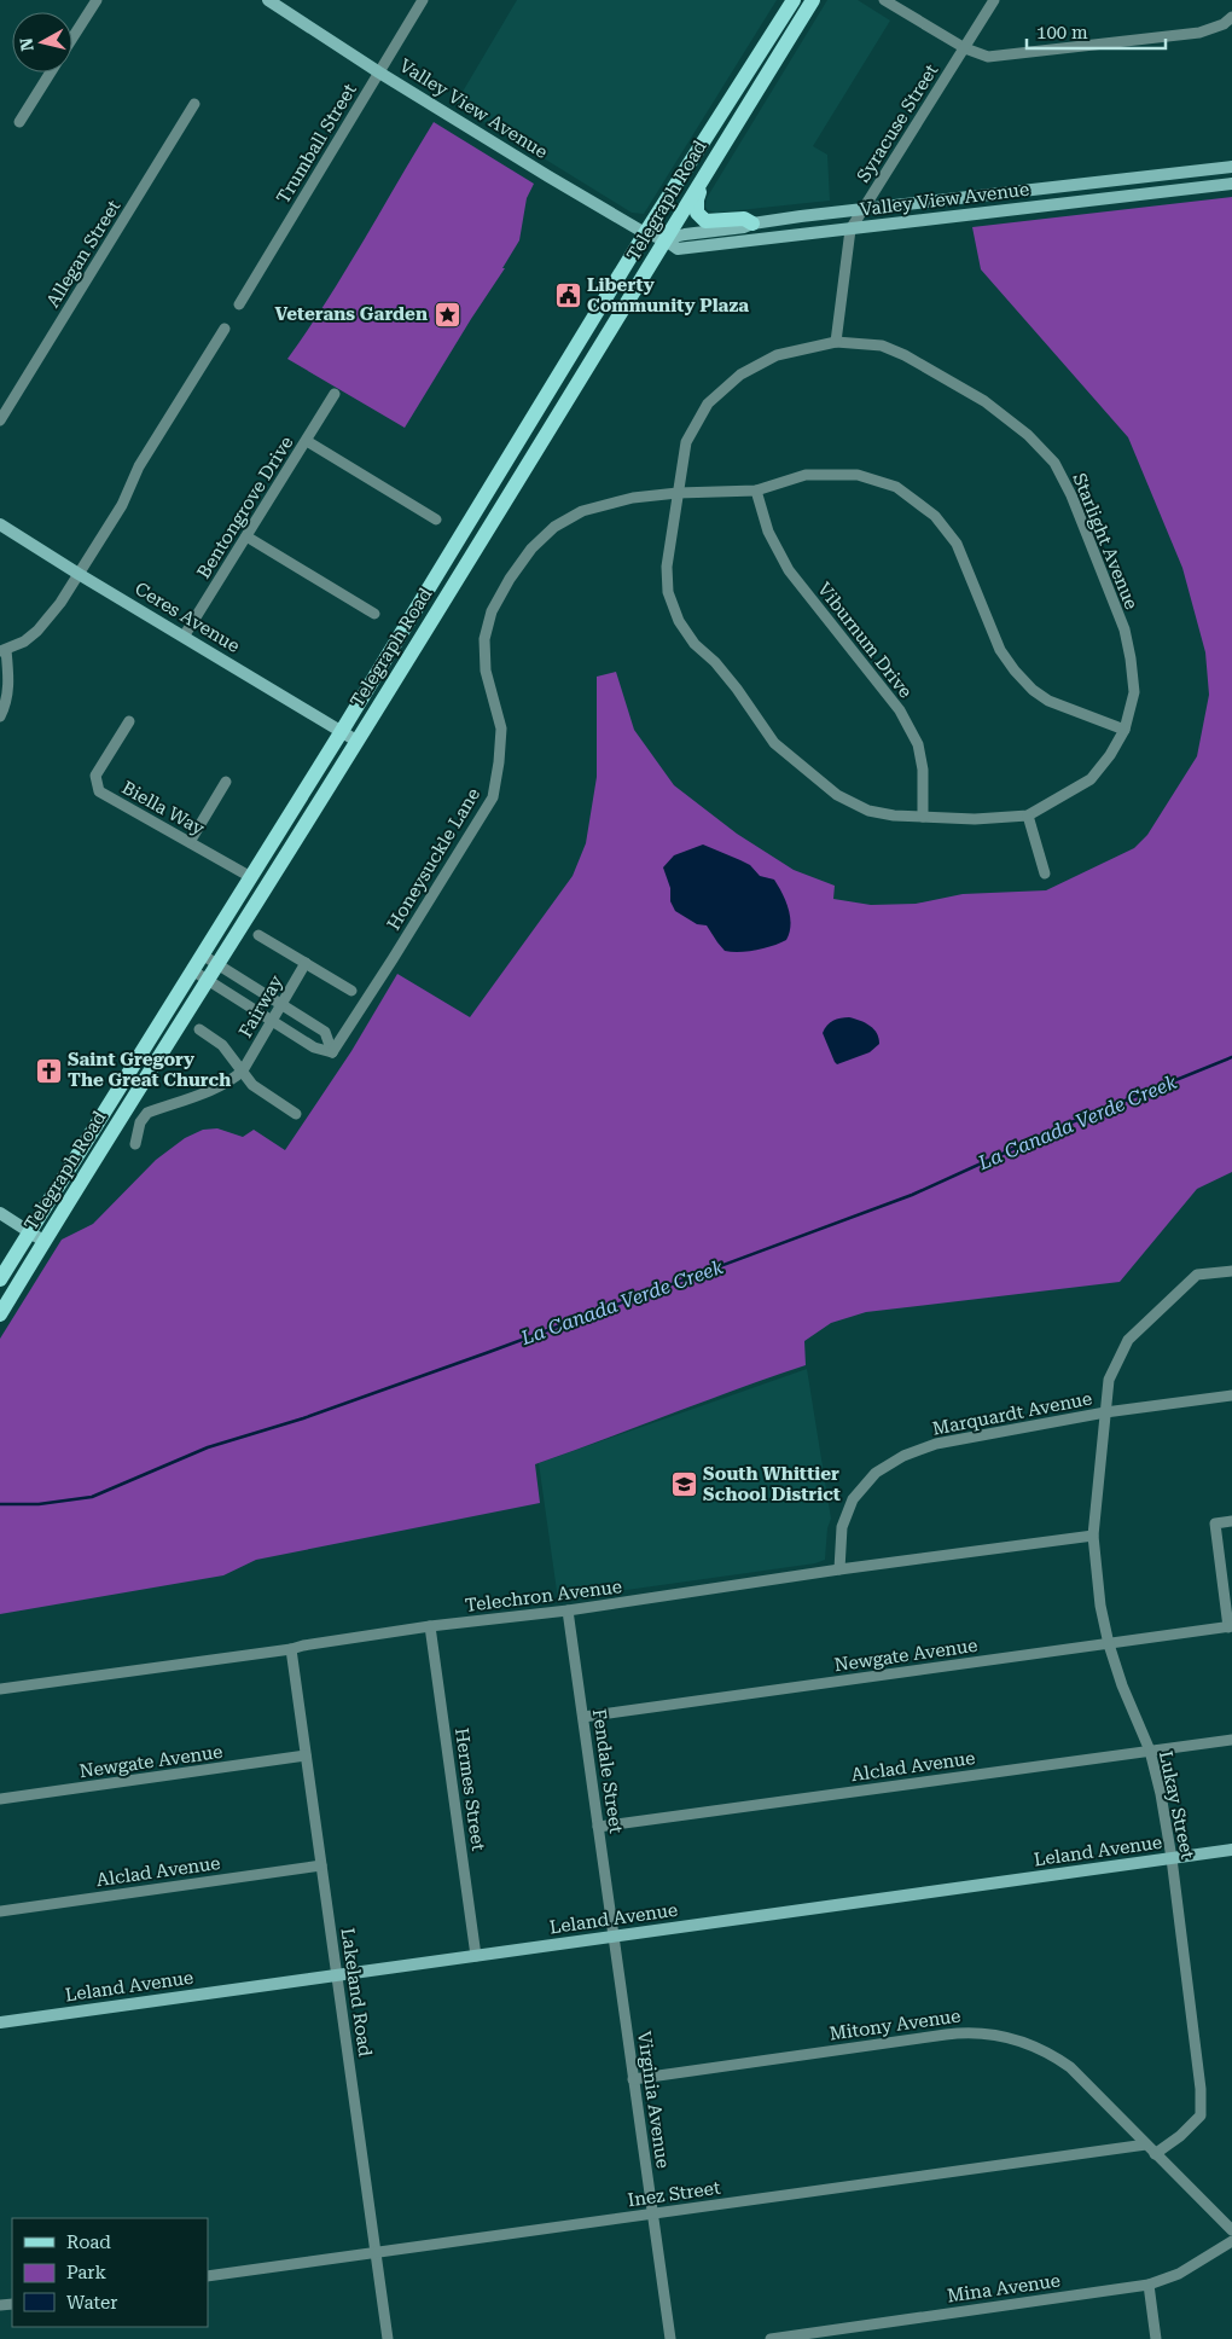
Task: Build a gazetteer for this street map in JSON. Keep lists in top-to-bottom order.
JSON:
{
  "streets": {
    "main road": ["Telegraph Road"],
    "street": [
      "Valley View Avenue",
      "Syracuse Street",
      "Trumball Street",
      "Allegan Street",
      "Bentongrove Drive",
      "Starlight Avenue",
      "Ceres Avenue",
      "Viburnum Drive",
      "Biella Way",
      "Honeysuckle Lane",
      "Fairway",
      "Marquardt Avenue",
      "Telechron Avenue",
      "Newgate Avenue",
      "Alclad Avenue",
      "Fendale Street",
      "Hermes Street",
      "Lukay Street",
      "Leland Avenue",
      "Lakeland Road",
      "Mitony Avenue",
      "Virginia Avenue",
      "Inez Street",
      "Mina Avenue"
    ]
  },
  "crossings": [
    ["Valley View Avenue", "Syracuse Street"],
    ["Valley View Avenue", "Trumball Street"],
    ["Valley View Avenue", "Telegraph Road"],
    ["Syracuse Street", "Starlight Avenue"],
    ["Telegraph Road", "Ceres Avenue"],
    ["Telegraph Road", "Biella Way"],
    ["Bentongrove Drive", "Ceres Avenue"],
    ["Starlight Avenue", "Viburnum Drive"],
    ["Starlight Avenue", "Honeysuckle Lane"],
    ["Viburnum Drive", "Honeysuckle Lane"],
    ["Marquardt Avenue", "Telechron Avenue"],
    ["Marquardt Avenue", "Lukay Street"],
    ["Telechron Avenue", "Fendale Street"],
    ["Telechron Avenue", "Hermes Street"],
    ["Telechron Avenue", "Lukay Street"],
    ["Telechron Avenue", "Lakeland Road"],
    ["Newgate Avenue", "Fendale Street"],
    ["Newgate Avenue", "Lukay Street"],
    ["Newgate Avenue", "Lakeland Road"],
    ["Alclad Avenue", "Fendale Street"],
    ["Alclad Avenue", "Lukay Street"],
    ["Alclad Avenue", "Lakeland Road"],
    ["Fendale Street", "Leland Avenue"],
    ["Fendale Street", "Virginia Avenue"],
    ["Hermes Street", "Leland Avenue"],
    ["Lukay Street", "Leland Avenue"],
    ["Lukay Street", "Mitony Avenue"],
    ["Leland Avenue", "Lakeland Road"],
    ["Leland Avenue", "Virginia Avenue"],
    ["Lakeland Road", "Inez Street"],
    ["Mitony Avenue", "Virginia Avenue"],
    ["Mitony Avenue", "Inez Street"],
    ["Virginia Avenue", "Inez Street"]
  ],
  "water": ["La Canada Verde Creek"],
  "places": {
    "public building": ["Liberty Community Plaza"],
    "place": ["Veterans Garden"],
    "church": ["Saint Gregory The Great Church"],
    "school or university": ["South Whittier School District"]
  },
  "legend": ["Road", "Park", "Water"],
  "scale_bar": "100 m",
  "north": "left"
}
